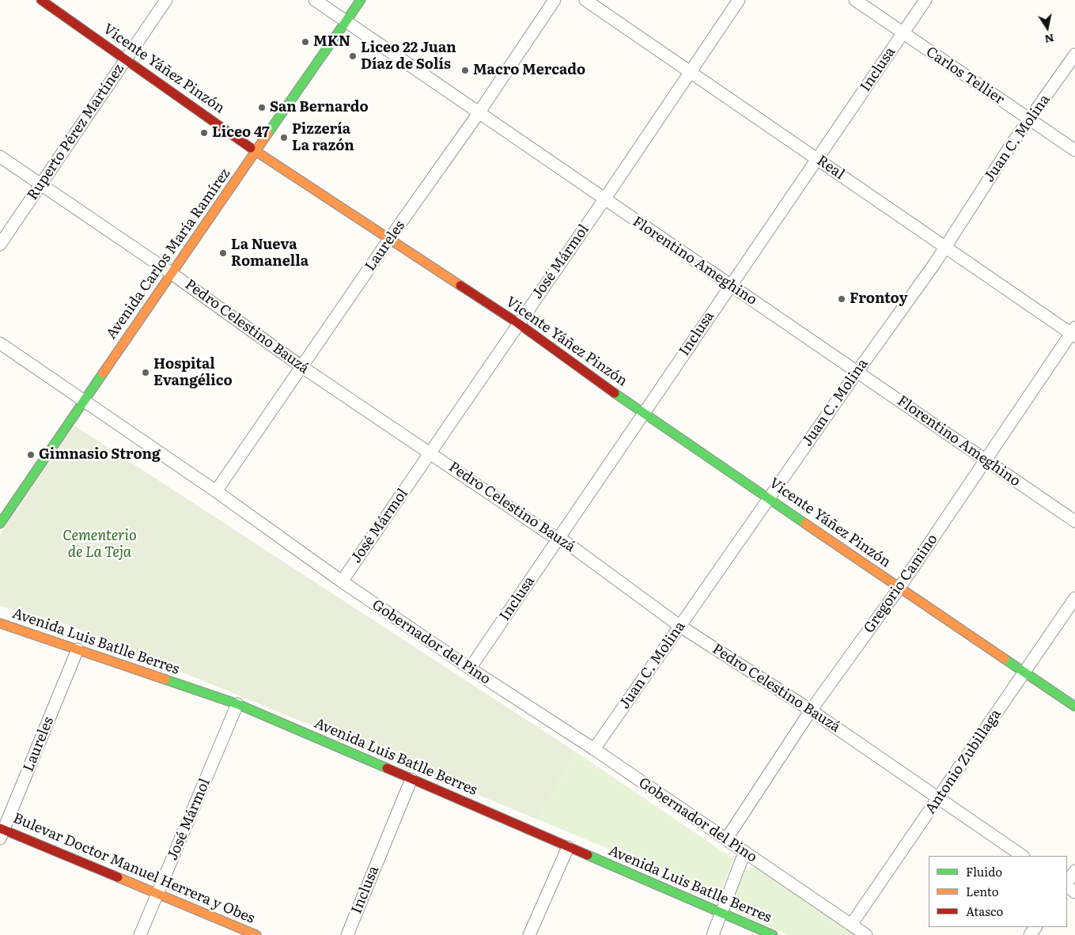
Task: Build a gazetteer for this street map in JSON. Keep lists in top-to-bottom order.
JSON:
{
  "streets": {
    "main road": [
      "Vicente Yáñez Pinzón",
      "Avenida Carlos María Ramírez",
      "Avenida Luis Batlle Berres",
      "Bulevar Doctor Manuel Herrera y Obes"
    ],
    "street": [
      "Inclusa",
      "Carlos Tellier",
      "Ruperto Pérez Martínez",
      "Juan C. Molina",
      "Real",
      "Laureles",
      "Florentino Ameghino",
      "José Mármol",
      "Pedro Celestino Bauzá",
      "Gregorio Camino",
      "Gobernador del Pino",
      "Antonio Zubillaga"
    ]
  },
  "crossings": [
    ["Vicente Yáñez Pinzón", "Inclusa"],
    ["Vicente Yáñez Pinzón", "Ruperto Pérez Martínez"],
    ["Vicente Yáñez Pinzón", "Juan C. Molina"],
    ["Vicente Yáñez Pinzón", "Laureles"],
    ["Vicente Yáñez Pinzón", "Avenida Carlos María Ramírez"],
    ["Vicente Yáñez Pinzón", "José Mármol"],
    ["Vicente Yáñez Pinzón", "Gregorio Camino"],
    ["Vicente Yáñez Pinzón", "Antonio Zubillaga"],
    ["Inclusa", "Carlos Tellier"],
    ["Inclusa", "Real"],
    ["Inclusa", "Florentino Ameghino"],
    ["Inclusa", "Pedro Celestino Bauzá"],
    ["Inclusa", "Avenida Luis Batlle Berres"],
    ["Inclusa", "Gobernador del Pino"],
    ["Carlos Tellier", "Juan C. Molina"],
    ["Ruperto Pérez Martínez", "Pedro Celestino Bauzá"],
    ["Juan C. Molina", "Real"],
    ["Juan C. Molina", "Florentino Ameghino"],
    ["Juan C. Molina", "Pedro Celestino Bauzá"],
    ["Juan C. Molina", "Gobernador del Pino"],
    ["Real", "José Mármol"],
    ["Real", "Gregorio Camino"],
    ["Laureles", "Florentino Ameghino"],
    ["Laureles", "Pedro Celestino Bauzá"],
    ["Laureles", "Avenida Luis Batlle Berres"],
    ["Laureles", "Gobernador del Pino"],
    ["Laureles", "Bulevar Doctor Manuel Herrera y Obes"],
    ["Avenida Carlos María Ramírez", "Florentino Ameghino"],
    ["Avenida Carlos María Ramírez", "Pedro Celestino Bauzá"],
    ["Avenida Carlos María Ramírez", "Gobernador del Pino"],
    ["Florentino Ameghino", "José Mármol"],
    ["Florentino Ameghino", "Gregorio Camino"],
    ["José Mármol", "Pedro Celestino Bauzá"],
    ["José Mármol", "Avenida Luis Batlle Berres"],
    ["José Mármol", "Gobernador del Pino"],
    ["José Mármol", "Bulevar Doctor Manuel Herrera y Obes"],
    ["Pedro Celestino Bauzá", "Gregorio Camino"],
    ["Pedro Celestino Bauzá", "Antonio Zubillaga"],
    ["Gregorio Camino", "Gobernador del Pino"],
    ["Gobernador del Pino", "Antonio Zubillaga"]
  ],
  "parks": ["Cementerio de La Teja"],
  "places": [
    "MKN",
    "Liceo 22 Juan Díaz de Solís",
    "Macro Mercado",
    "San Bernardo",
    "Liceo 47",
    "Pizzería La razón",
    "La Nueva Romanella",
    "Frontoy",
    "Hospital Evangélico",
    "Gimnasio Strong"
  ],
  "legend": ["Fluido", "Lento", "Atasco"],
  "north": "bottom"
}
